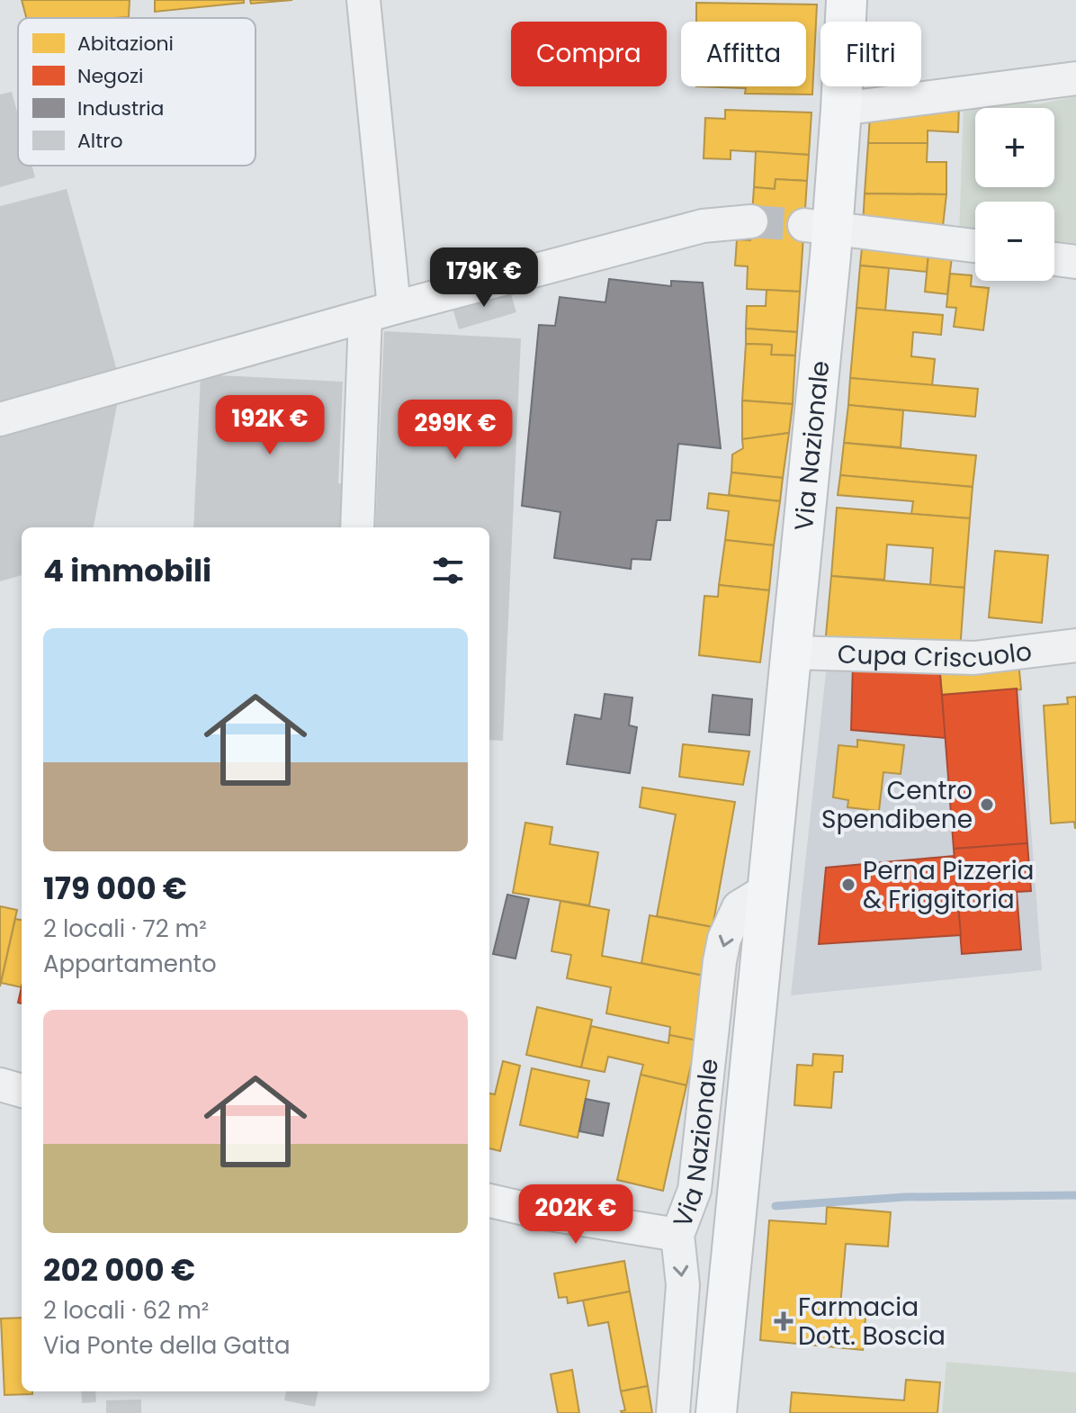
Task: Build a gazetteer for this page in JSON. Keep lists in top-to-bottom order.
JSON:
{
  "streets": {
    "main road": ["Via Nazionale"],
    "street": ["Cupa Criscuolo"]
  },
  "crossings": [
    ["Via Nazionale", "Cupa Criscuolo"]
  ],
  "places": {
    "other": ["Centro Spendibene", "Perna Pizzeria & Friggitoria"],
    "health": ["Farmacia Dott. Boscia"]
  },
  "legend": [
    "Abitazioni",
    "Negozi",
    "Industria",
    "Altro"
  ],
  "page": {
    "chip": ["Compra", "Affitta", "Filtri"],
    "map_buttons": ["+", "−"],
    "price": [
      "179K €",
      "192K €",
      "299K €",
      "202K €"
    ],
    "heading": "4 immobili",
    "list": [
      {
        "name": "179 000 €",
        "note": "2 locali · 72 m² · Appartamento"
      },
      {
        "name": "202 000 €",
        "note": "2 locali · 62 m² · Via Ponte della Gatta"
      }
    ]
  }
}
